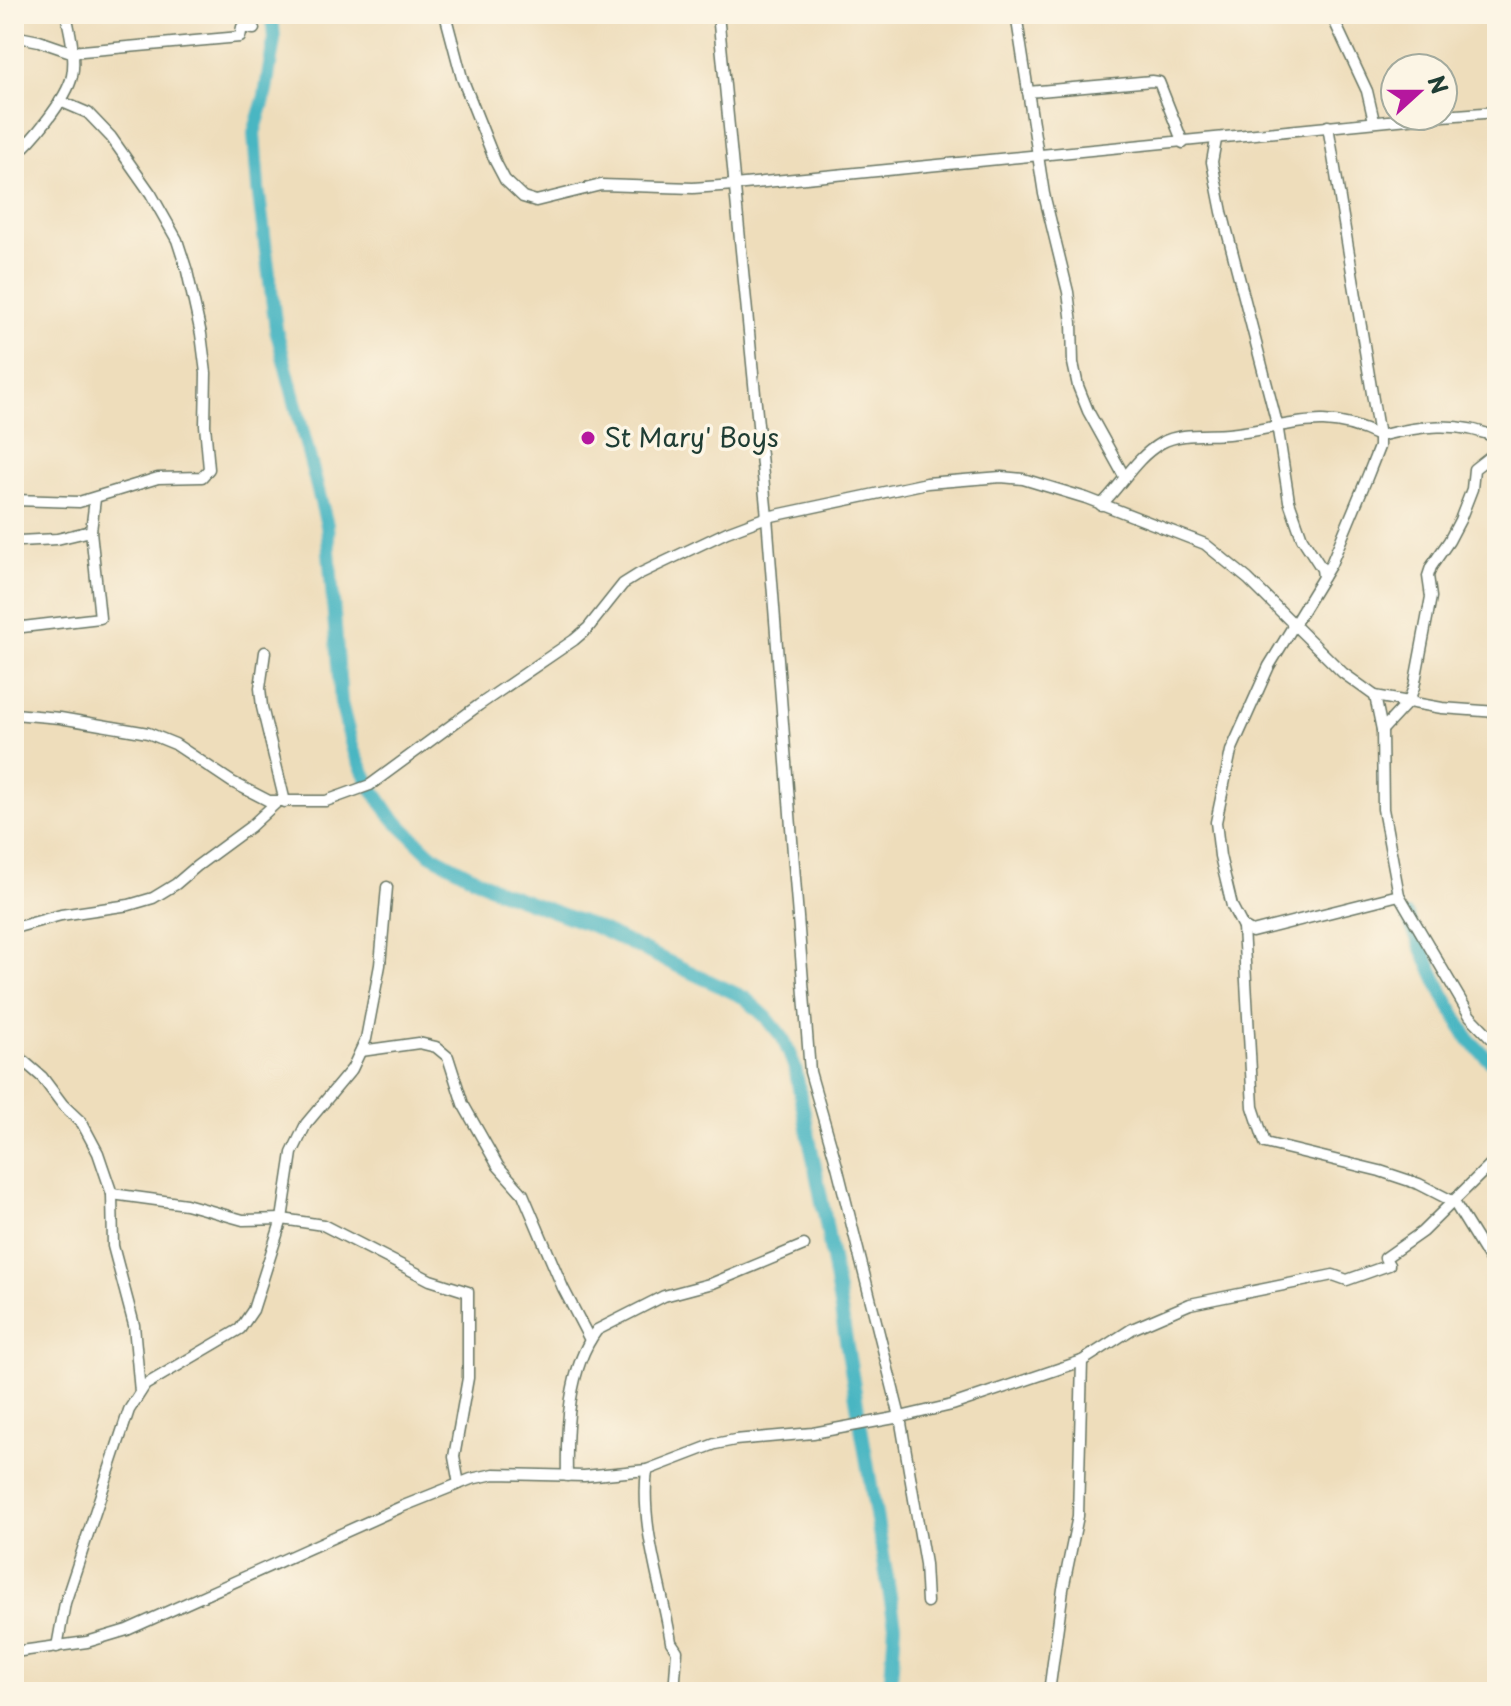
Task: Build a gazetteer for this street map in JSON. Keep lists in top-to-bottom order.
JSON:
{
  "places": ["St Mary' Boys"],
  "north": "right"
}
